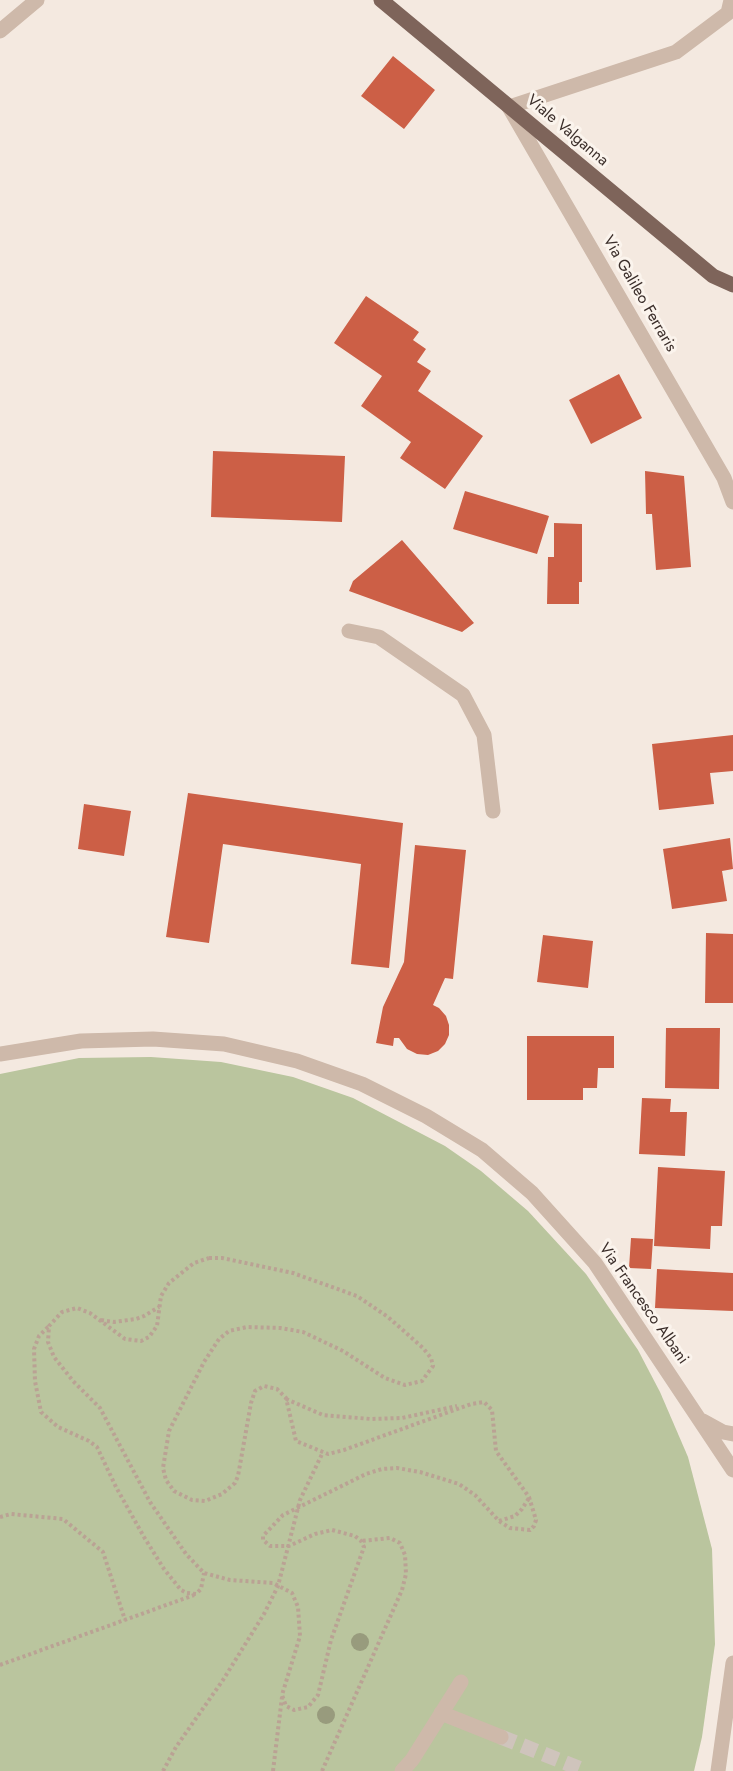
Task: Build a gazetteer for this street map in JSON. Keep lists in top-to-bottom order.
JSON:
{
  "streets": {
    "main road": ["Viale Valganna"],
    "street": ["Via Galileo Ferraris", "Via Francesco Albani"]
  },
  "crossings": [
    ["Viale Valganna", "Via Galileo Ferraris"]
  ]
}
